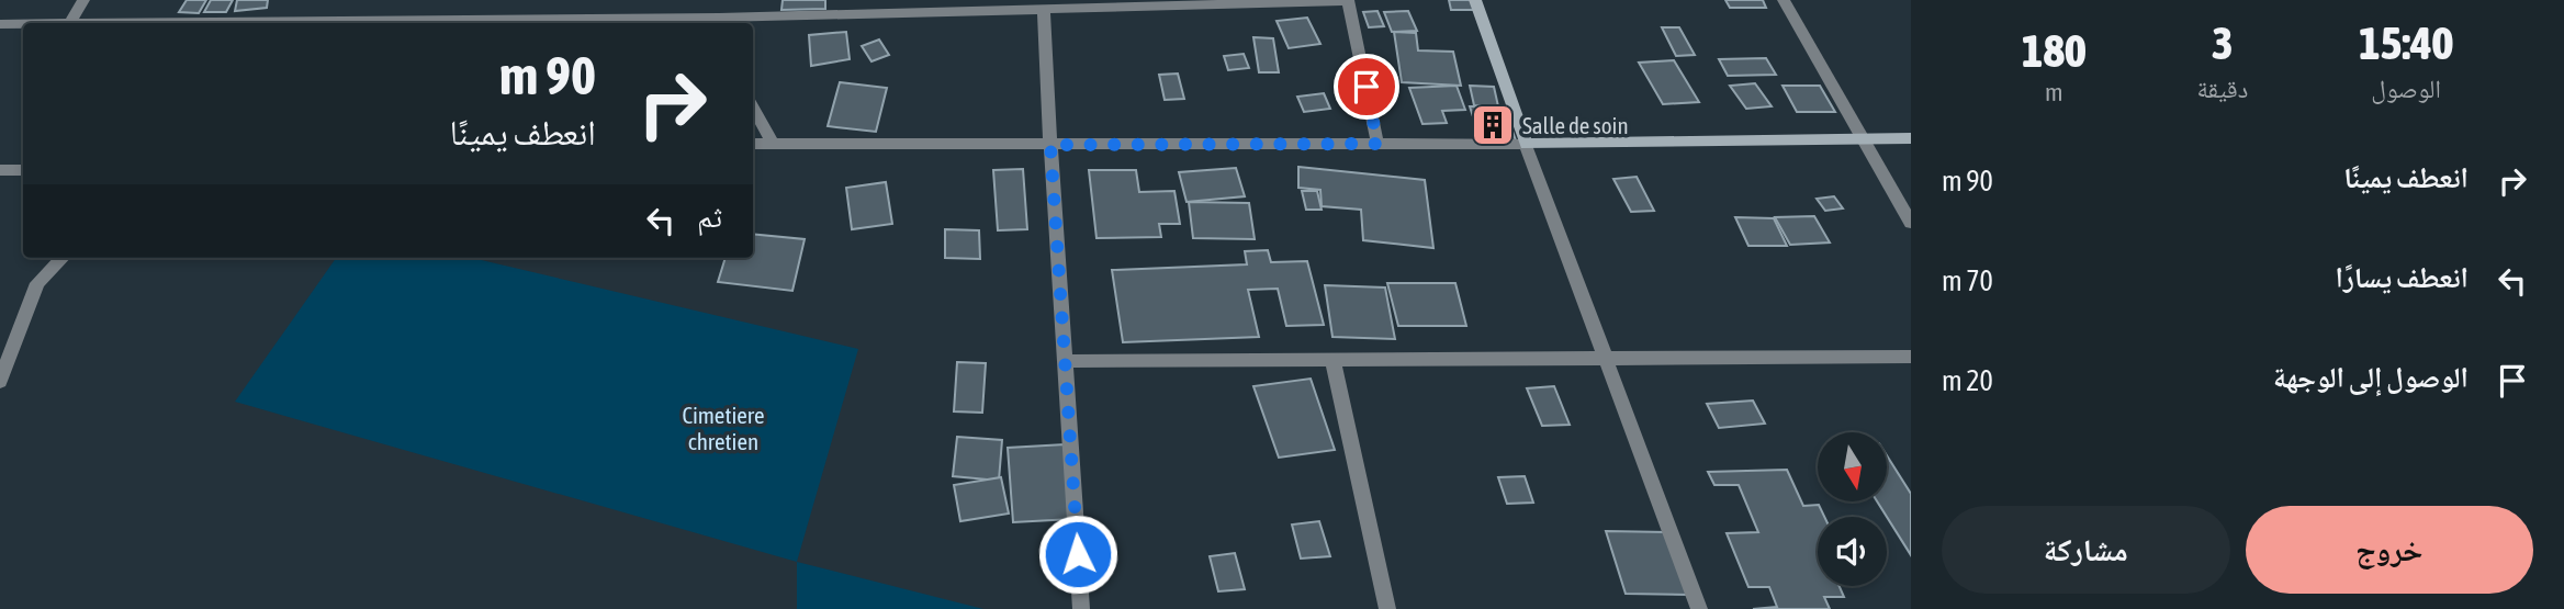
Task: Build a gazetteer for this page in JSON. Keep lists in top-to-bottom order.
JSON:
{
  "parks": ["Cimetiere chretien"],
  "places": {
    "building": ["Salle de soin"]
  },
  "north": "bottom",
  "page": {
    "eta": [
      "15:40",
      "الوصول",
      "3",
      "دقيقة",
      "180",
      "m"
    ],
    "turn": ["90 m", "انعطف يمينًا"],
    "list": [
      {
        "name": "انعطف يمينًا",
        "value": "90 m"
      },
      {
        "name": "انعطف يسارًا",
        "value": "70 m"
      },
      {
        "name": "الوصول إلى الوجهة",
        "value": "20 m"
      }
    ],
    "then": "ثم",
    "buttons": ["خروج", "مشاركة"]
  }
}
